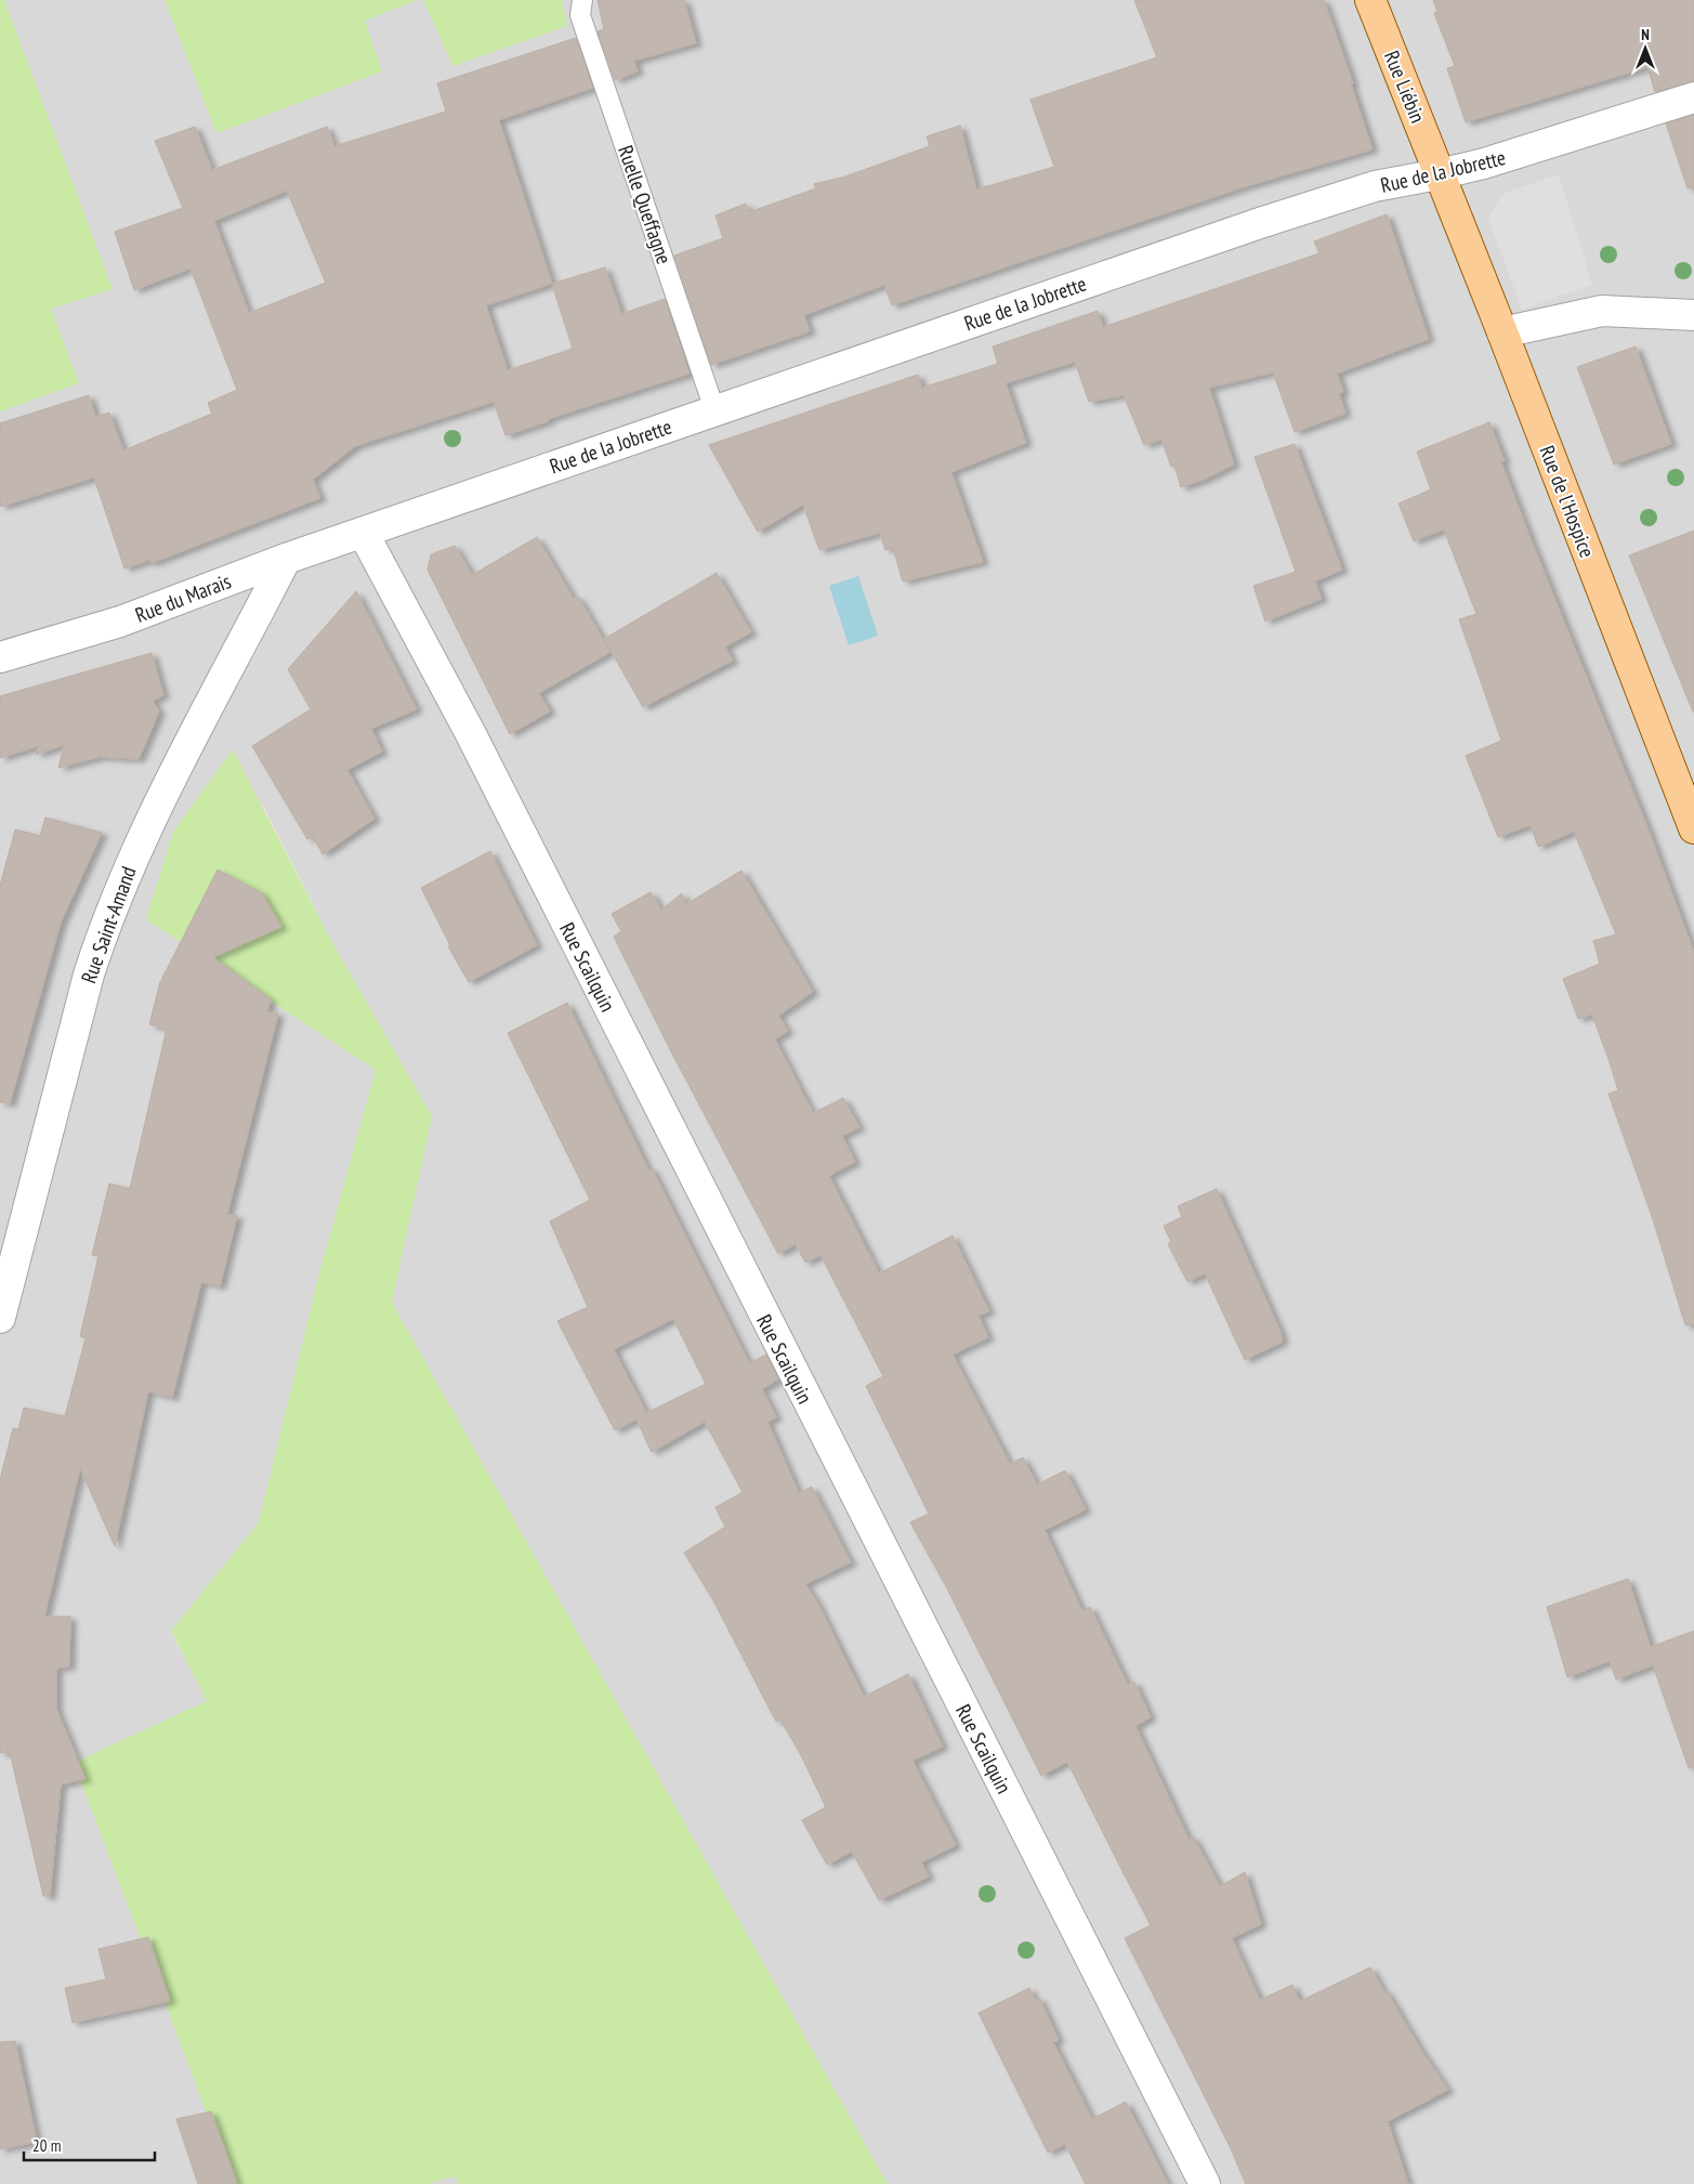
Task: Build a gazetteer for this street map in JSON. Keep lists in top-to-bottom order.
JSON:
{
  "streets": {
    "main road": ["Rue Liébin", "Rue de l'Hospice"],
    "street": [
      "Rue de la Jobrette",
      "Rue du Marais",
      "Rue Saint-Amand",
      "Rue Scailquin"
    ],
    "lane": ["Ruelle Queffagne"]
  },
  "crossings": [
    ["Rue Liébin", "Rue de la Jobrette"],
    ["Rue Liébin", "Rue de l'Hospice"],
    ["Rue de la Jobrette", "Ruelle Queffagne"],
    ["Rue de la Jobrette", "Rue de l'Hospice"],
    ["Rue de la Jobrette", "Rue du Marais"],
    ["Rue de la Jobrette", "Rue Scailquin"],
    ["Rue du Marais", "Rue Saint-Amand"],
    ["Rue du Marais", "Rue Scailquin"]
  ],
  "scale_bar": "20 m",
  "north": "top"
}
